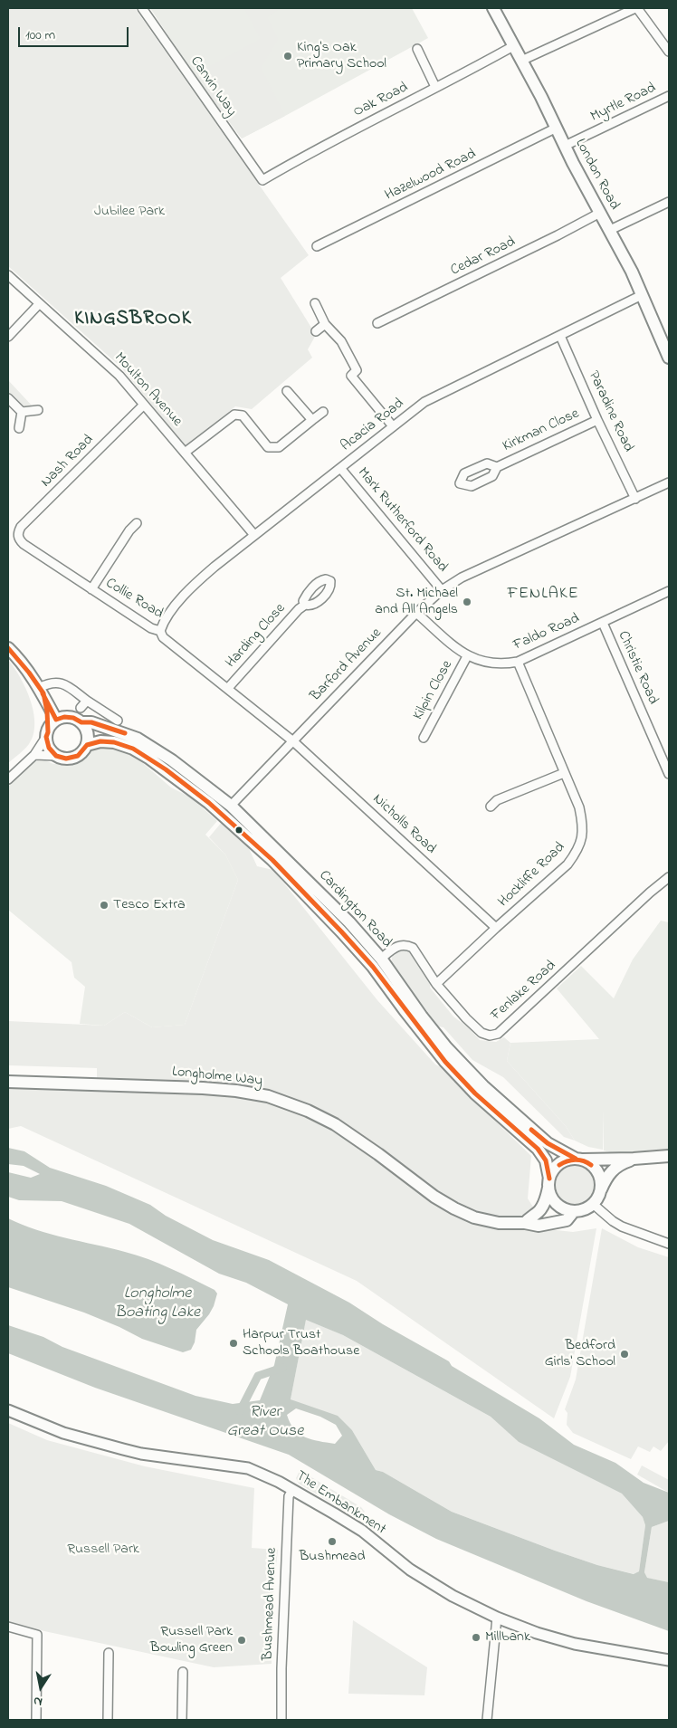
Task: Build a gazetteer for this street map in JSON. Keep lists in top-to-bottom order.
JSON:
{
  "streets": {
    "main road": ["London Road", "Cardington Road", "Longholme Way"],
    "street": [
      "Canvin Way",
      "Oak Road",
      "Myrtle Road",
      "Hazelwood Road",
      "Cedar Road",
      "Moulton Avenue",
      "Paradine Road",
      "Acacia Road",
      "Kirkman Close",
      "Nash Road",
      "Mark Rutherford Road",
      "Collie Road",
      "Faldo Road",
      "Harding Close",
      "Barford Avenue",
      "Christie Road",
      "Kilpin Close",
      "Nicholls Road",
      "Hockliffe Road",
      "Fenlake Road",
      "The Embankment",
      "Bushmead Avenue"
    ]
  },
  "crossings": [
    ["Canvin Way", "Oak Road"],
    ["Oak Road", "London Road"],
    ["Myrtle Road", "London Road"],
    ["London Road", "Hazelwood Road"],
    ["London Road", "Cedar Road"],
    ["London Road", "Acacia Road"],
    ["Moulton Avenue", "Acacia Road"],
    ["Moulton Avenue", "Nash Road"],
    ["Paradine Road", "Acacia Road"],
    ["Paradine Road", "Kirkman Close"],
    ["Paradine Road", "Barford Avenue"],
    ["Acacia Road", "Mark Rutherford Road"],
    ["Acacia Road", "Collie Road"],
    ["Nash Road", "Collie Road"],
    ["Mark Rutherford Road", "Barford Avenue"],
    ["Collie Road", "Harding Close"],
    ["Collie Road", "Barford Avenue"],
    ["Collie Road", "Nicholls Road"],
    ["Faldo Road", "Barford Avenue"],
    ["Faldo Road", "Christie Road"],
    ["Faldo Road", "Kilpin Close"],
    ["Faldo Road", "Hockliffe Road"],
    ["Barford Avenue", "Nicholls Road"],
    ["Barford Avenue", "Cardington Road"],
    ["Nicholls Road", "Hockliffe Road"],
    ["Hockliffe Road", "Fenlake Road"],
    ["Cardington Road", "Fenlake Road"],
    ["Cardington Road", "Longholme Way"],
    ["The Embankment", "Bushmead Avenue"]
  ],
  "districts": ["KINGSBROOK", "FENLAKE"],
  "water": ["Longholme Boating Lake", "River Great Ouse"],
  "parks": ["Jubilee Park", "Russell Park"],
  "places": [
    "King's Oak Primary School",
    "St. Michael and All Angels",
    "Tesco Extra",
    "Harpur Trust Schools Boathouse",
    "Bedford Girls' School",
    "Bushmead",
    "Millbank",
    "Russell Park Bowling Green"
  ],
  "scale_bar": "100 m",
  "north": "bottom"
}
